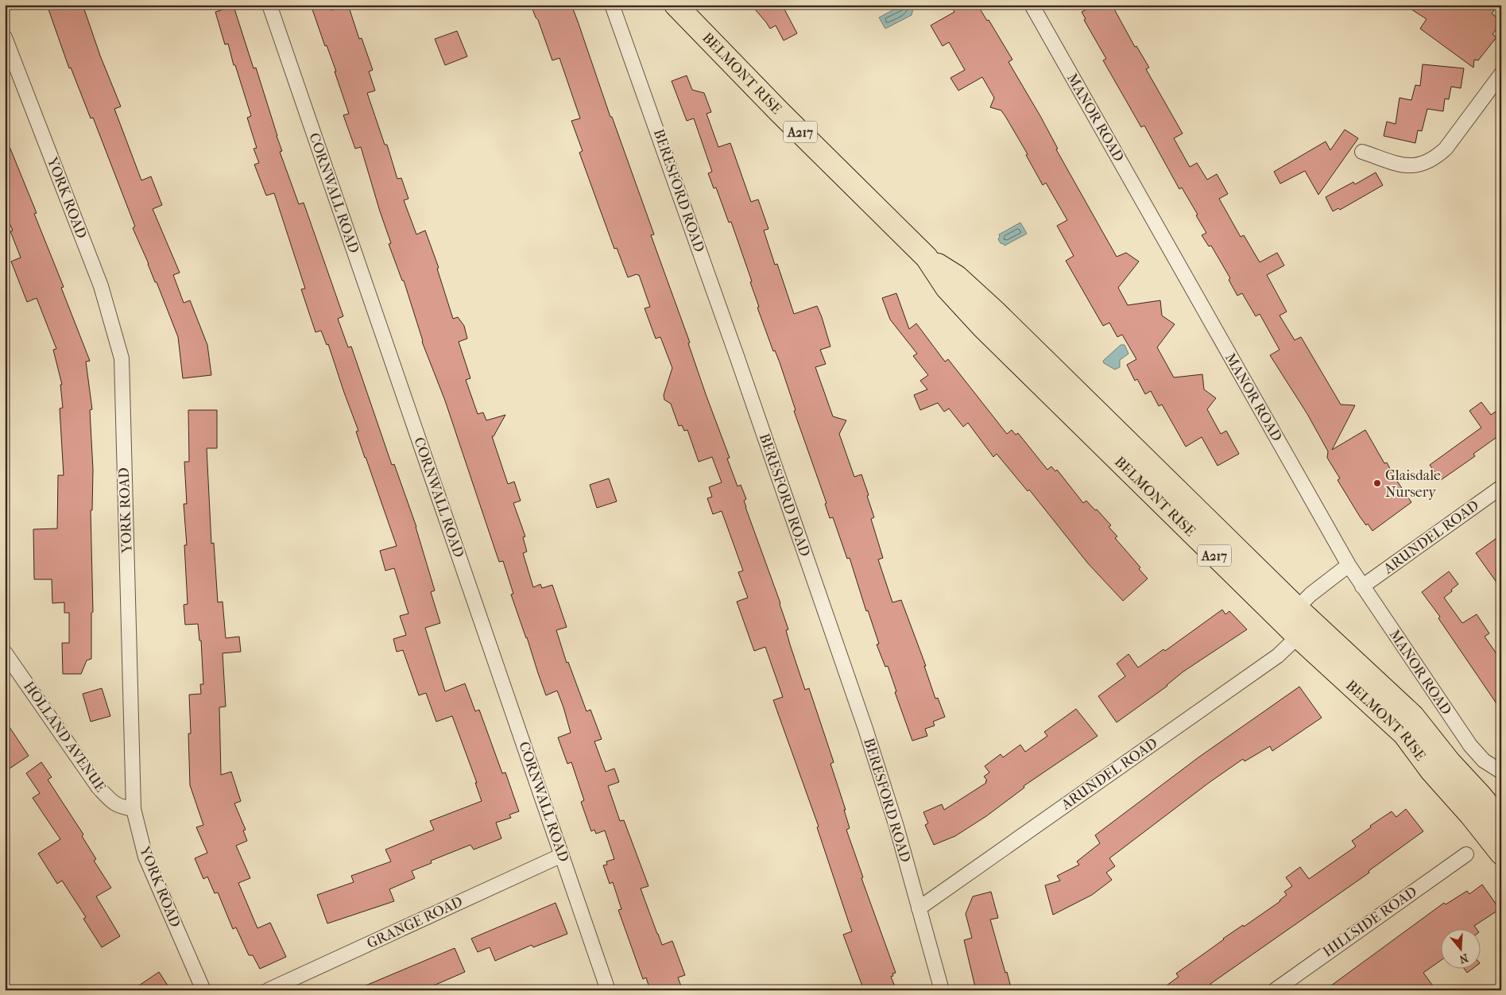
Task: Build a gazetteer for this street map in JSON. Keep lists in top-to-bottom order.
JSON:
{
  "streets": {
    "highway": ["BELMONT RISE", "A217"],
    "street": [
      "MANOR ROAD",
      "BERESFORD ROAD",
      "CORNWALL ROAD",
      "YORK ROAD",
      "ARUNDEL ROAD",
      "HOLLAND AVENUE",
      "HILLSIDE ROAD",
      "GRANGE ROAD"
    ]
  },
  "crossings": [
    ["BELMONT RISE", "ARUNDEL ROAD"],
    ["MANOR ROAD", "ARUNDEL ROAD"],
    ["BERESFORD ROAD", "ARUNDEL ROAD"],
    ["CORNWALL ROAD", "GRANGE ROAD"],
    ["YORK ROAD", "HOLLAND AVENUE"]
  ],
  "places": ["Glaisdale Nursery"],
  "north": "bottom"
}
